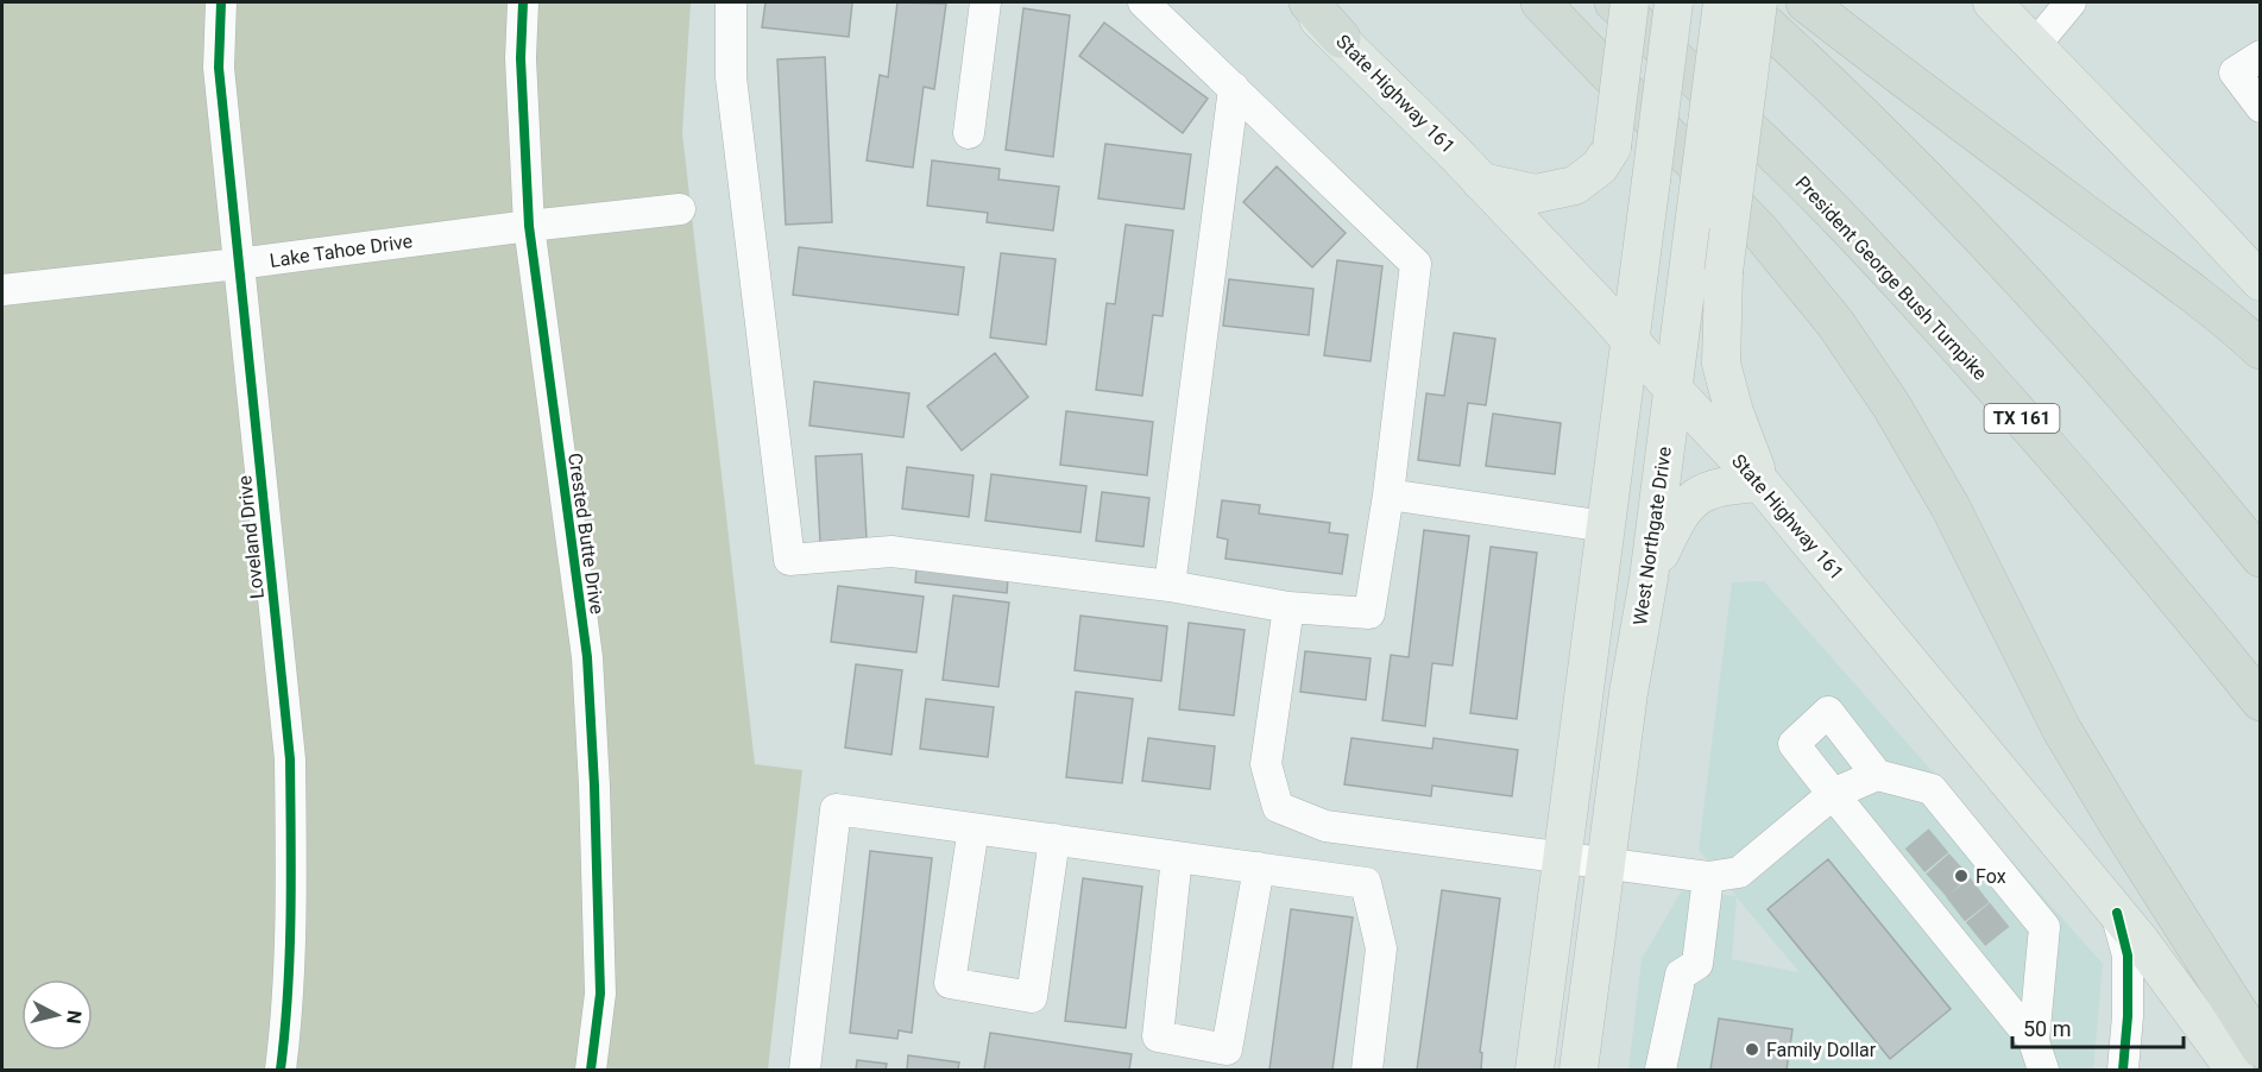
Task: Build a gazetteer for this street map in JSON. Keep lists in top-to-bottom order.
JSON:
{
  "streets": {
    "highway": ["President George Bush Turnpike", "TX 161"],
    "main road": ["State Highway 161", "West Northgate Drive"],
    "street": ["Lake Tahoe Drive", "Crested Butte Drive", "Loveland Drive"]
  },
  "crossings": [
    ["State Highway 161", "West Northgate Drive"],
    ["Lake Tahoe Drive", "Crested Butte Drive"],
    ["Lake Tahoe Drive", "Loveland Drive"]
  ],
  "places": ["Fox", "Family Dollar"],
  "scale_bar": "50 m",
  "north": "right"
}
